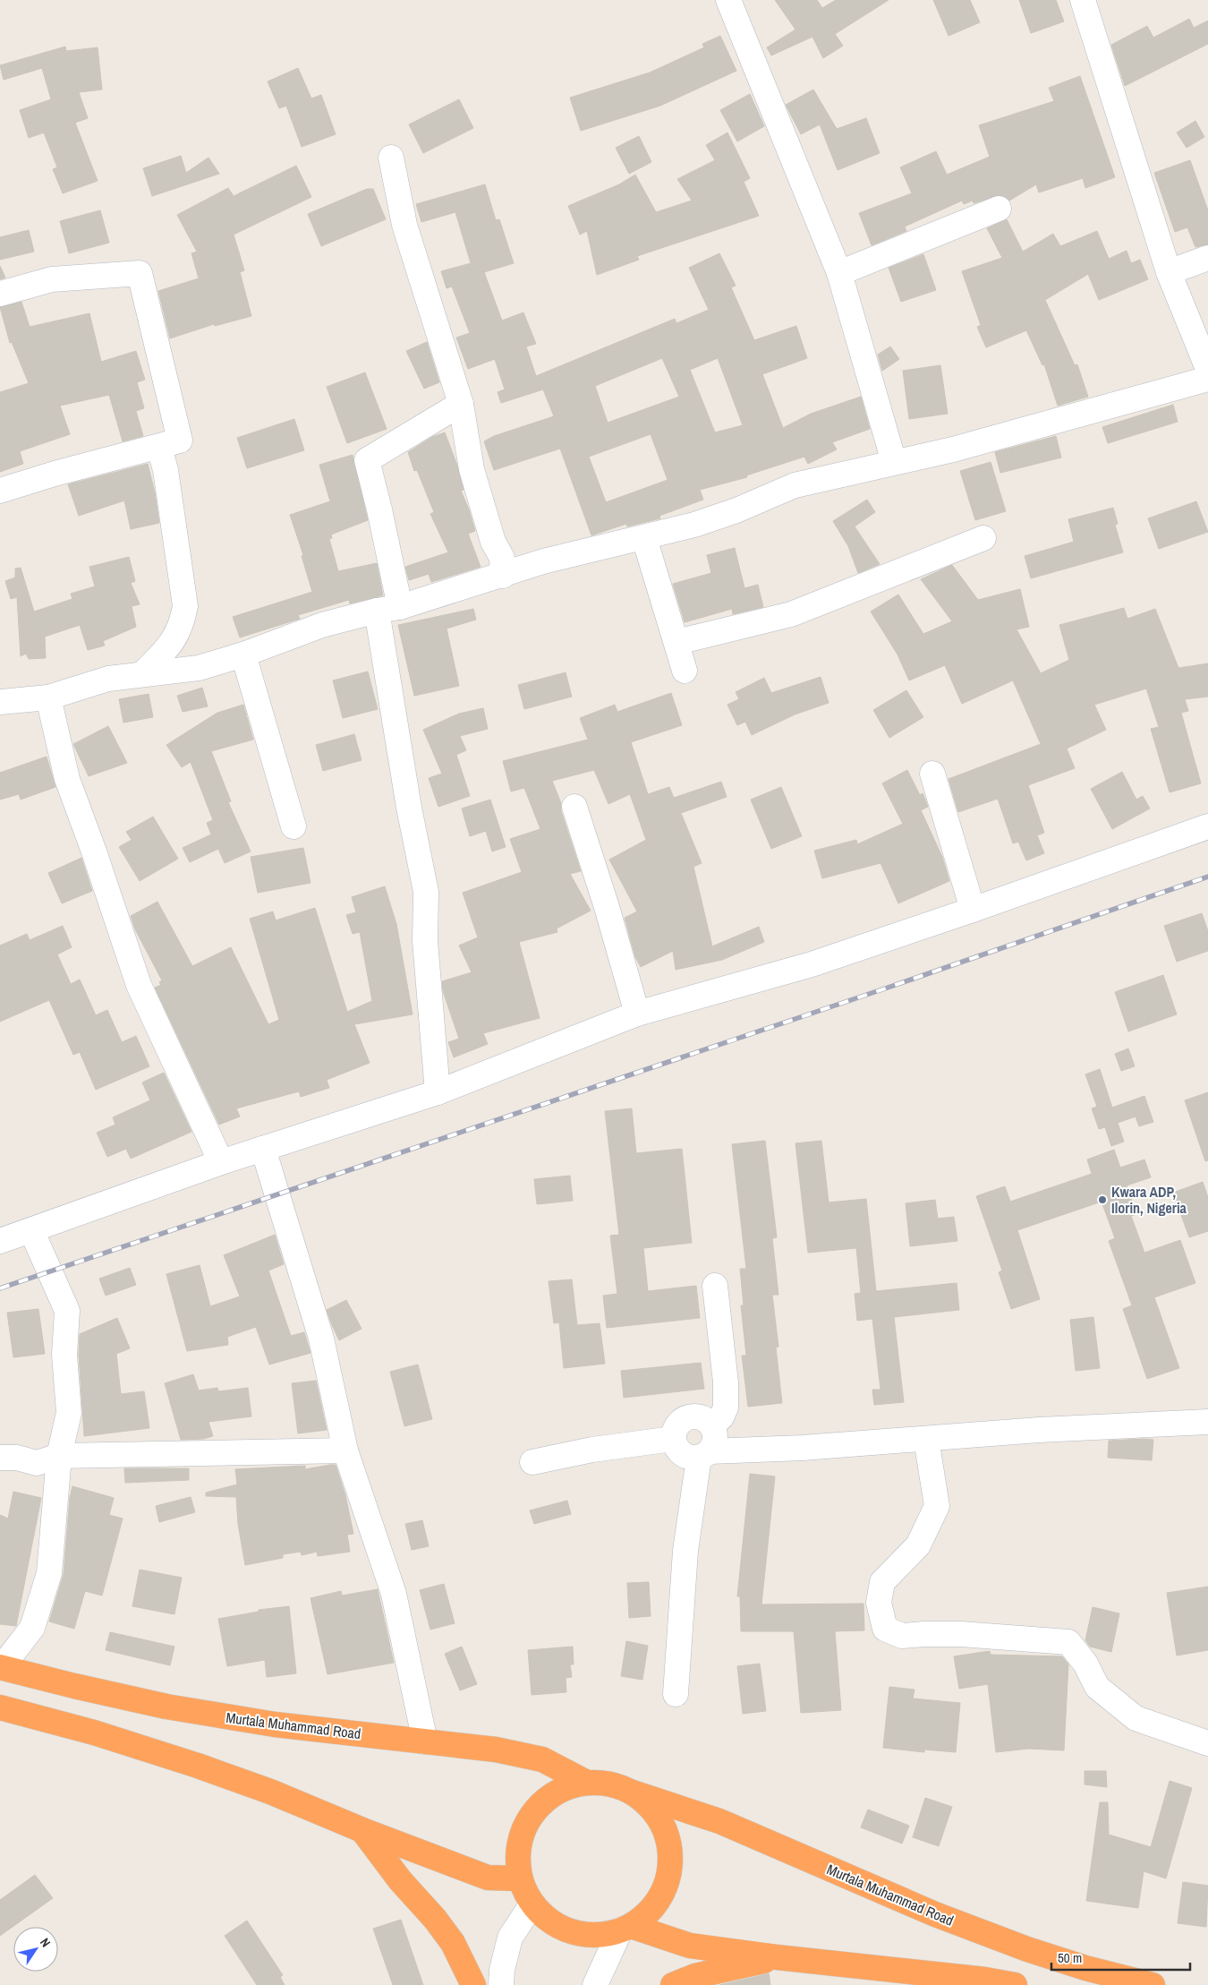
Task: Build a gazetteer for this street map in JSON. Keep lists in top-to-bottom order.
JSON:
{
  "streets": {
    "highway": ["Murtala Muhammad Road"]
  },
  "places": ["Kwara ADP, Ilorin, Nigeria"],
  "scale_bar": "50 m",
  "north": "top right"
}
